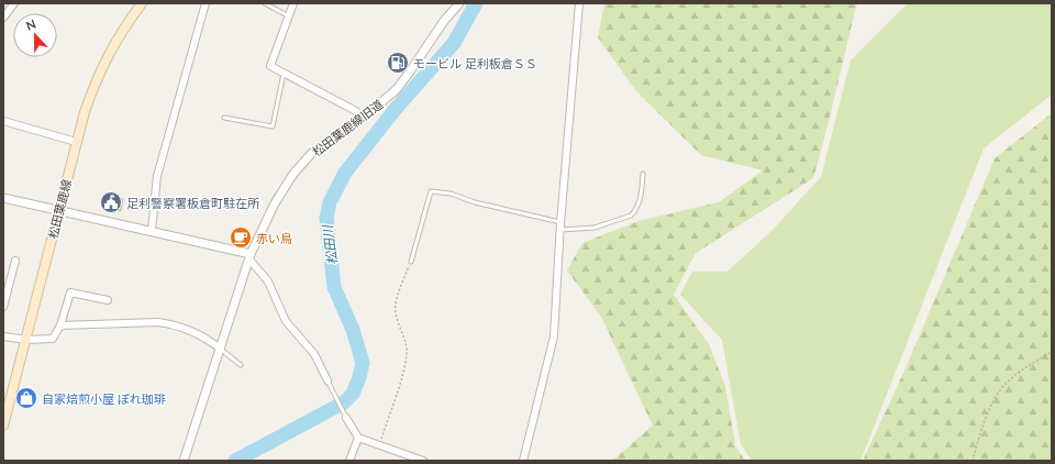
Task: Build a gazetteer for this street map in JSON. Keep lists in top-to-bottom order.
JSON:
{
  "streets": {
    "main road": ["松田葉鹿線"],
    "street": ["松田葉鹿線旧道"]
  },
  "water": ["松田川"],
  "places": {
    "fuel station": ["モービル 足利板倉ＳＳ"],
    "public building": ["足利警察署板倉町駐在所"],
    "cafe": ["赤い鳥"],
    "shop": ["自家焙煎小屋 ぽれ珈琲"]
  },
  "north": "top"
}
